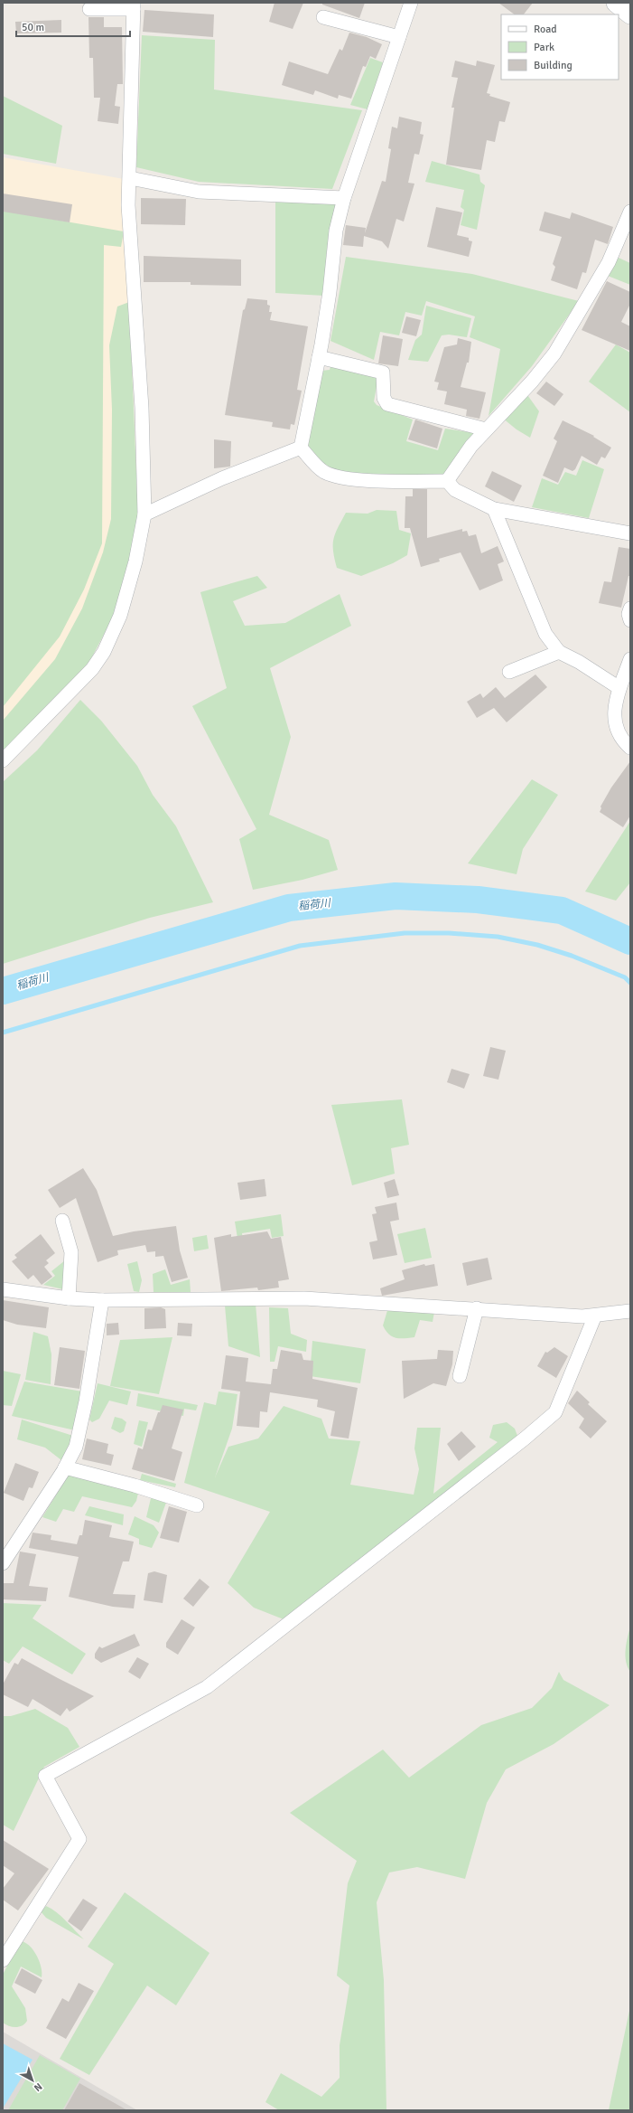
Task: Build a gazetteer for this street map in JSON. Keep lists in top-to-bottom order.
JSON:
{
  "water": ["稲荷川"],
  "legend": ["Road", "Park", "Building"],
  "scale_bar": "50 m",
  "north": "bottom right"
}
